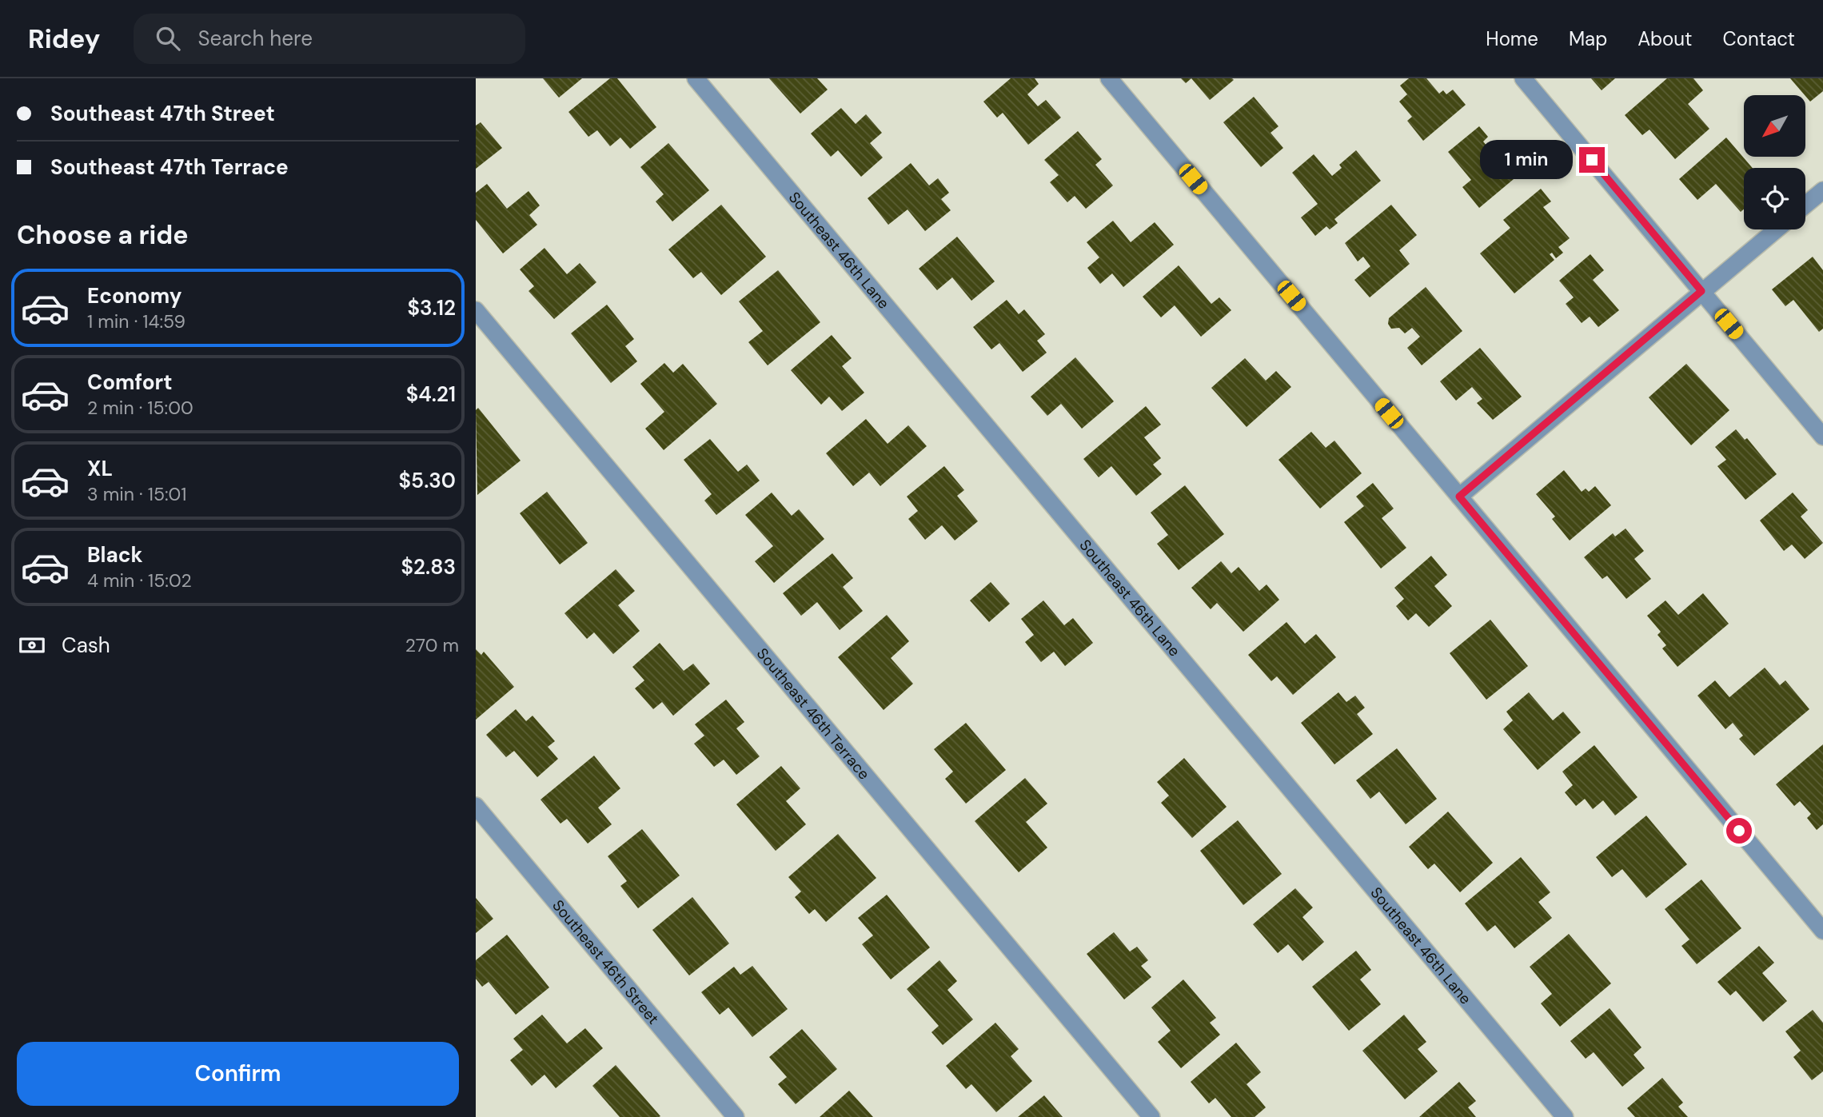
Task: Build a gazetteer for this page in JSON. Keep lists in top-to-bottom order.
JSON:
{
  "streets": {
    "street": ["Southeast 46th Lane", "Southeast 46th Terrace", "Southeast 46th Street"]
  },
  "north": "bottom left",
  "page": {
    "header": "Ridey",
    "search": "Search here",
    "nav": [
      "Home",
      "Map",
      "About",
      "Contact"
    ],
    "banner": ["Southeast 47th Street", "Southeast 47th Terrace"],
    "bubble": "1 min",
    "heading": "Choose a ride",
    "list": [
      {
        "name": "Economy",
        "note": "1 min · 14:59",
        "value": "$3.12"
      },
      {
        "name": "Comfort",
        "note": "2 min · 15:00",
        "value": "$4.21"
      },
      {
        "name": "XL",
        "note": "3 min · 15:01",
        "value": "$5.30"
      },
      {
        "name": "Black",
        "note": "4 min · 15:02",
        "value": "$2.83"
      }
    ],
    "pay": ["Cash", "270 m"],
    "buttons": "Confirm"
  }
}
